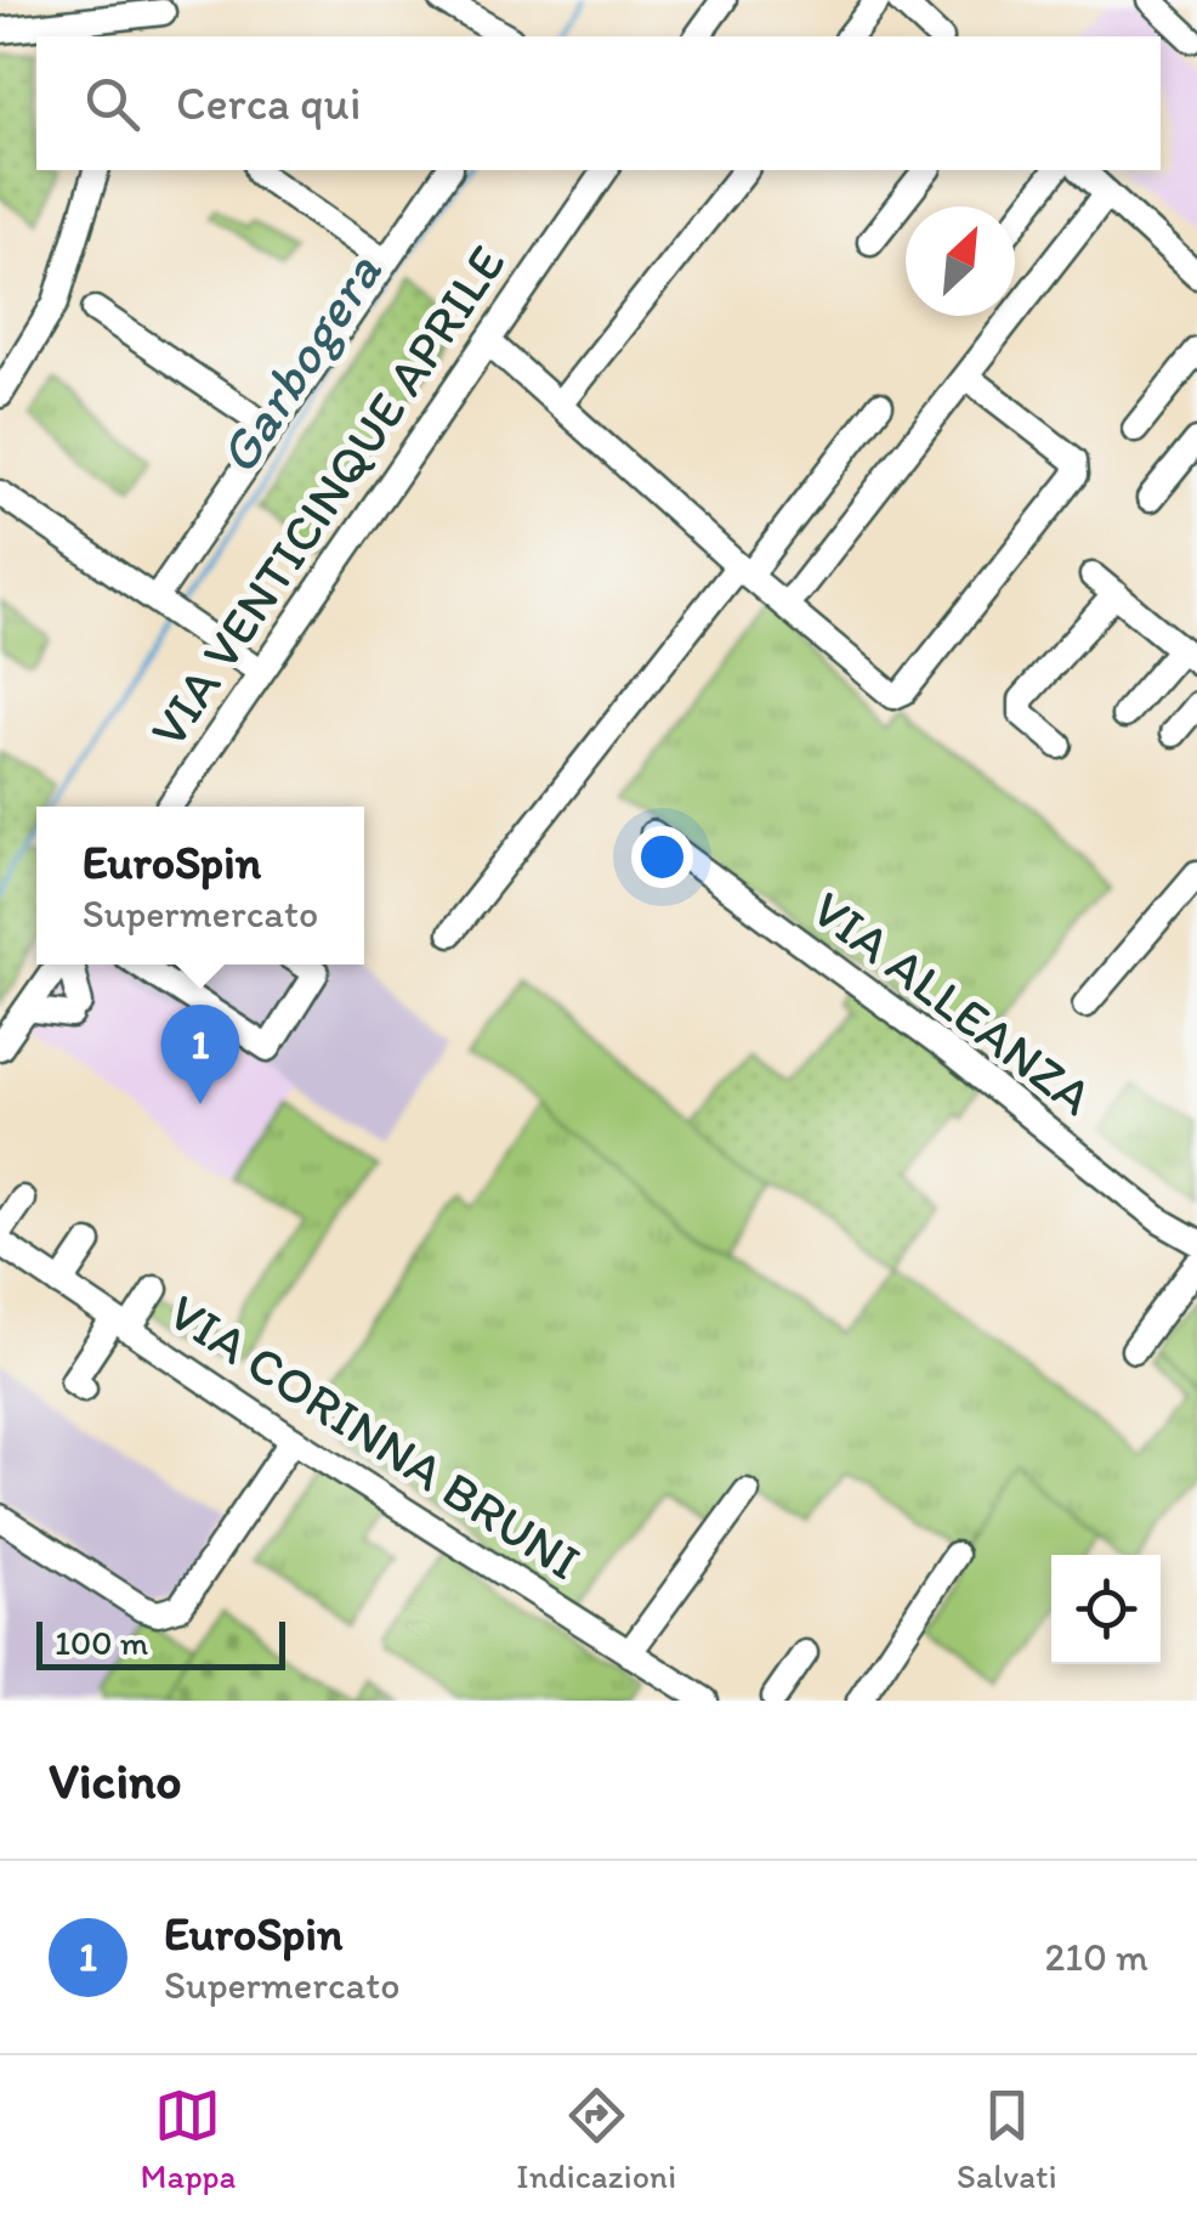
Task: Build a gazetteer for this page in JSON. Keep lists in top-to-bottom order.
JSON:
{
  "streets": {
    "street": ["VIA VENTICINQUE APRILE", "VIA ALLEANZA", "VIA CORINNA BRUNI"]
  },
  "water": ["Garbogera"],
  "scale_bar": "100 m",
  "north": "top right",
  "page": {
    "search": "Cerca qui",
    "popup": ["EuroSpin", "Supermercato"],
    "pins": "1",
    "scale": "100 m",
    "heading": "Vicino",
    "list": [
      {
        "mark": "1",
        "name": "EuroSpin",
        "note": "Supermercato",
        "value": "210 m"
      }
    ],
    "nav": ["Mappa", "Indicazioni", "Salvati"]
  }
}
